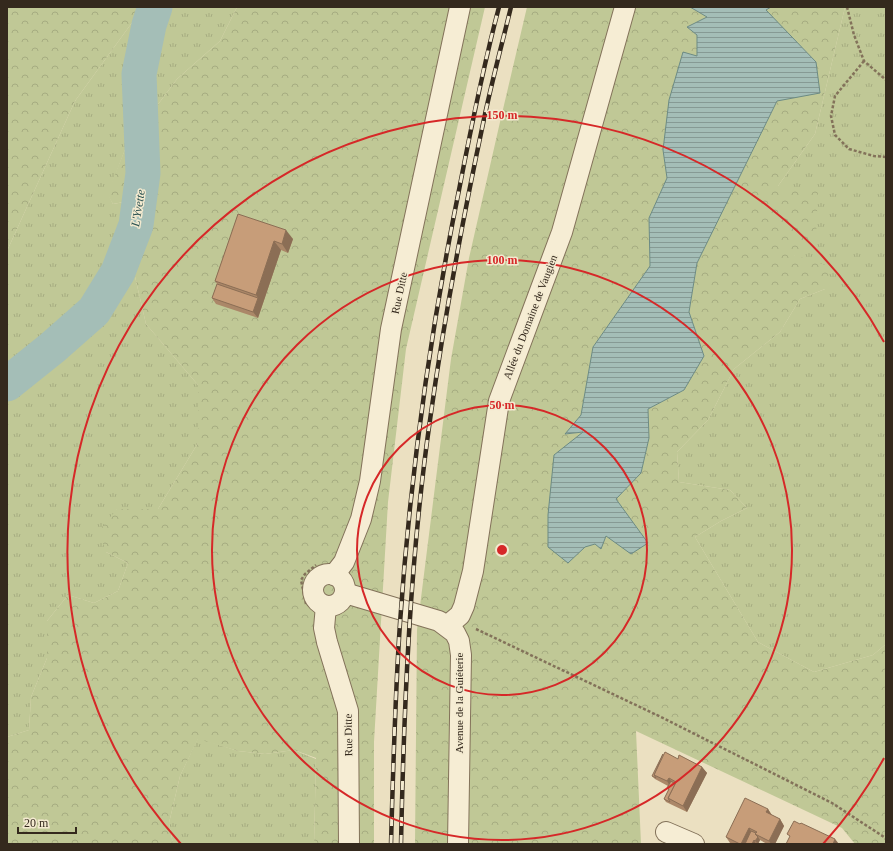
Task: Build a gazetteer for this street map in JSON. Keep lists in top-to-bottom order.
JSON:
{
  "streets": {
    "street": ["Rue Ditte", "Allée du Domaine de Vaugien", "Avenue de la Guiéterie"]
  },
  "crossings": [
    ["Rue Ditte", "Avenue de la Guiéterie"],
    ["Allée du Domaine de Vaugien", "Avenue de la Guiéterie"]
  ],
  "water": ["L'Yvette"],
  "scale_bar": "20 m",
  "rings": ["150 m", "100 m", "50 m"]
}
